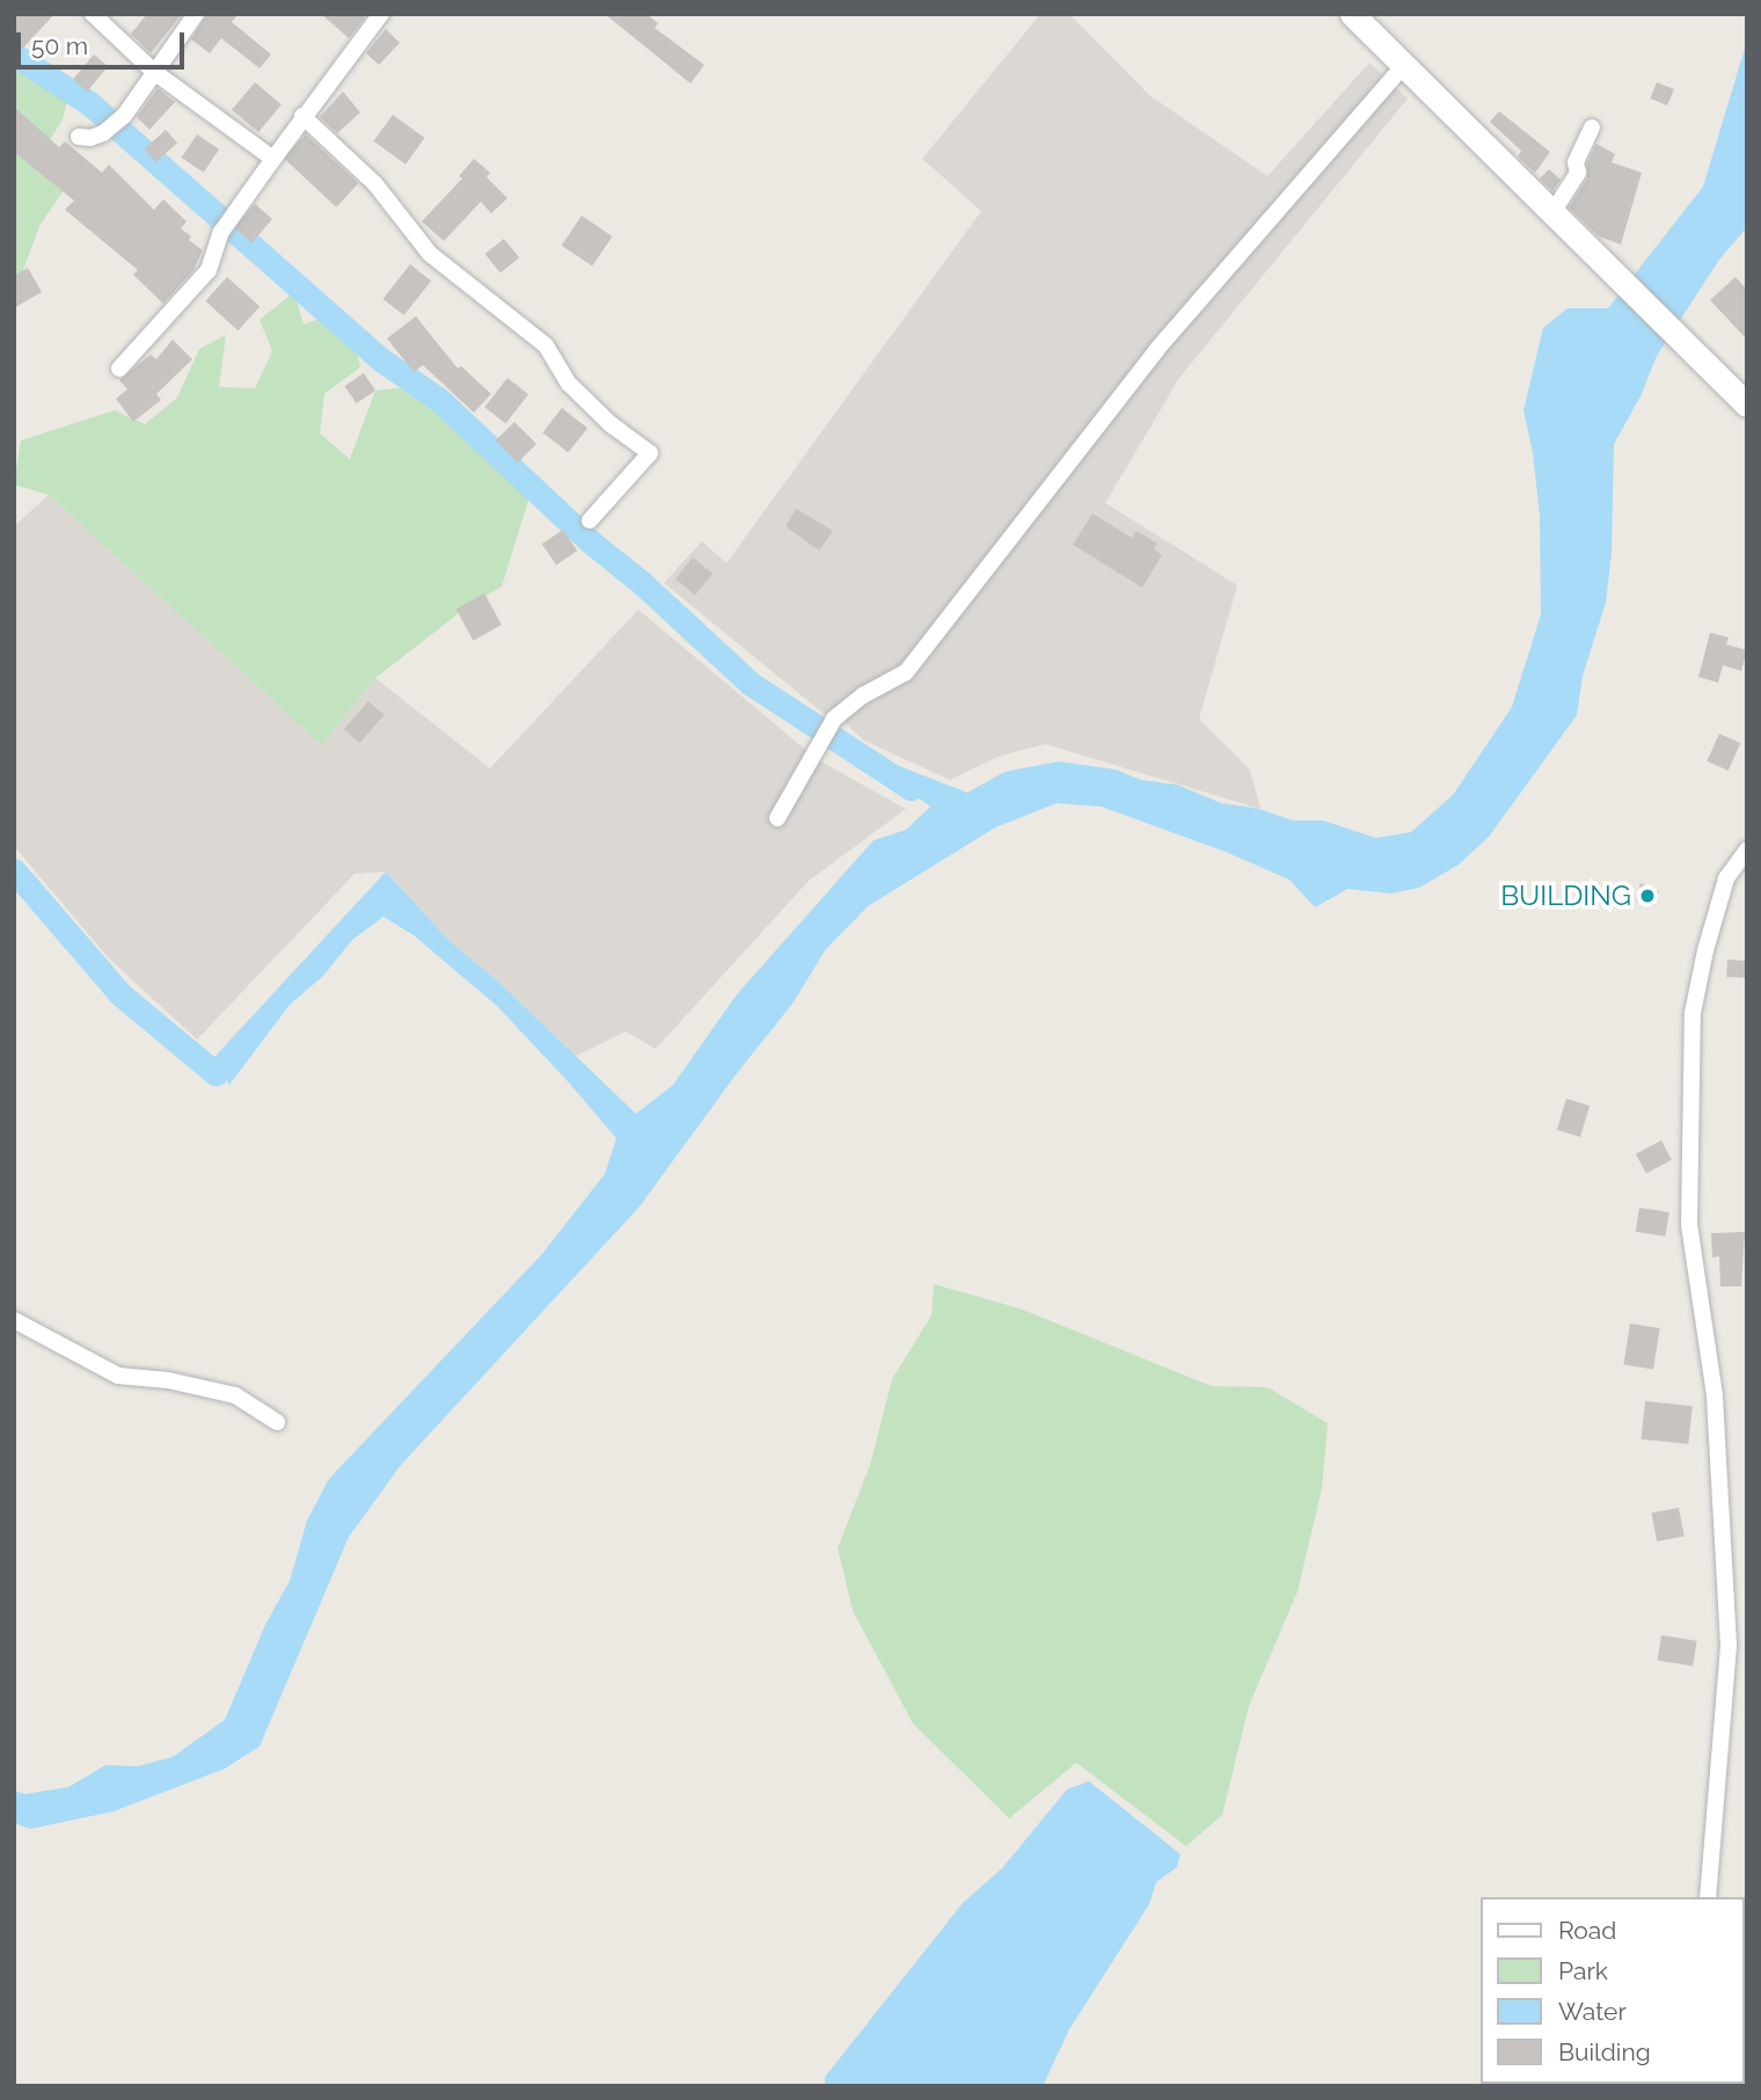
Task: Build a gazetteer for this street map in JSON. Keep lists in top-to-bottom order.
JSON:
{
  "places": ["BUILDING"],
  "legend": [
    "Road",
    "Park",
    "Water",
    "Building"
  ],
  "scale_bar": "50 m"
}
